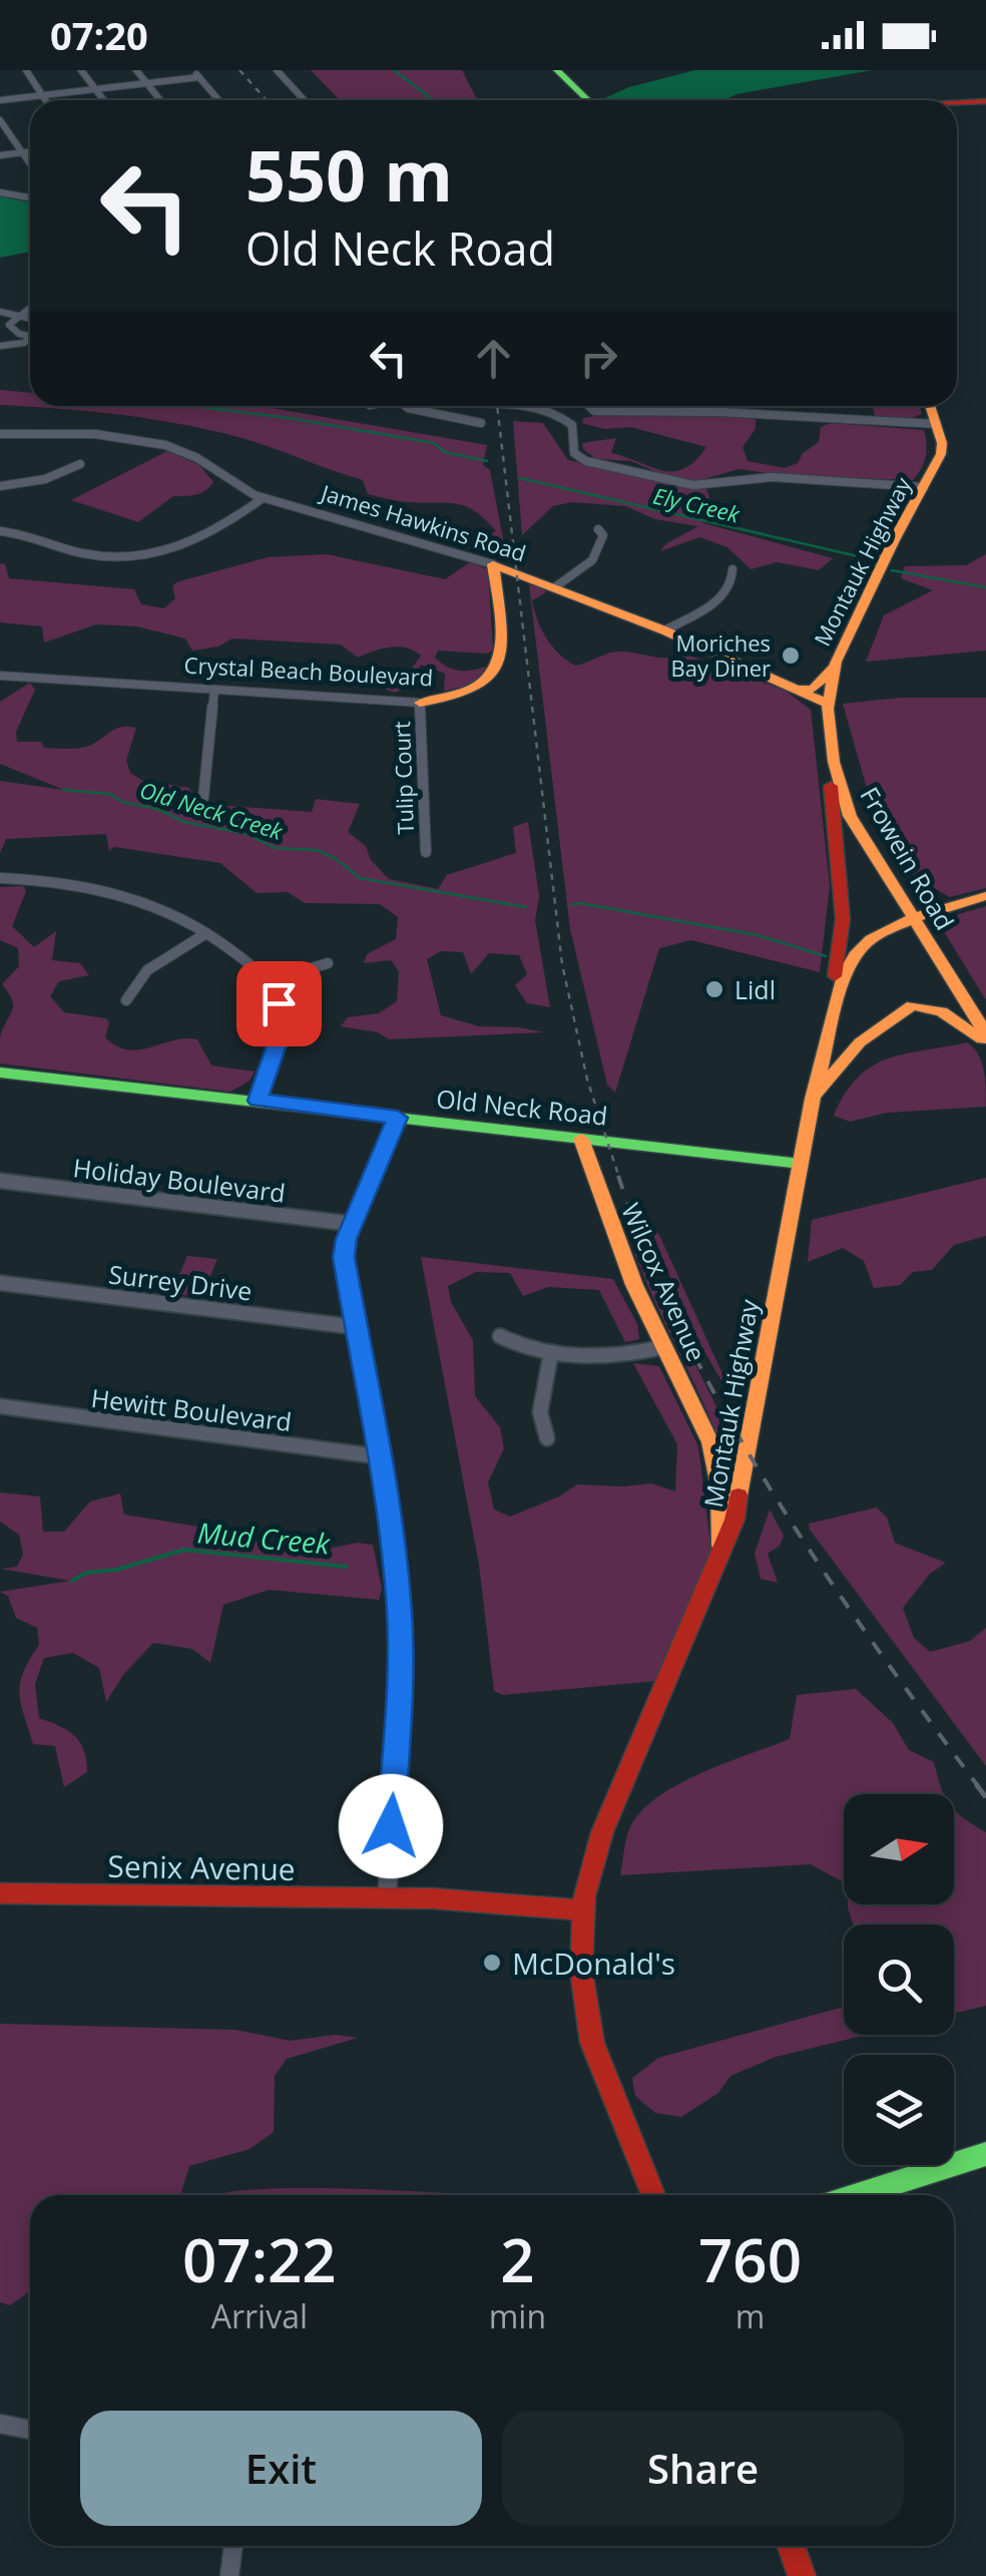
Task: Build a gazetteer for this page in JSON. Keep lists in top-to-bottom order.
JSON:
{
  "streets": {
    "main road": [
      "James Hawkins Road",
      "Montauk Highway",
      "Crystal Beach Boulevard",
      "Frowein Road",
      "Old Neck Road",
      "Wilcox Avenue",
      "Senix Avenue"
    ],
    "street": [
      "Tulip Court",
      "Holiday Boulevard",
      "Surrey Drive",
      "Hewitt Boulevard"
    ]
  },
  "crossings": [
    ["James Hawkins Road", "Montauk Highway"],
    ["James Hawkins Road", "Crystal Beach Boulevard"],
    ["Montauk Highway", "Frowein Road"],
    ["Montauk Highway", "Old Neck Road"],
    ["Montauk Highway", "Wilcox Avenue"],
    ["Montauk Highway", "Senix Avenue"],
    ["Crystal Beach Boulevard", "Tulip Court"],
    ["Old Neck Road", "Wilcox Avenue"]
  ],
  "water": ["Ely Creek", "Old Neck Creek", "Mud Creek"],
  "places": ["Moriches Bay Diner", "Lidl", "McDonald's"],
  "north": "right",
  "page": {
    "status": "07:20",
    "turn": ["550 m", "Old Neck Road"],
    "eta": [
      "07:22",
      "Arrival",
      "2",
      "min",
      "760",
      "m"
    ],
    "buttons": ["Exit", "Share"]
  }
}
